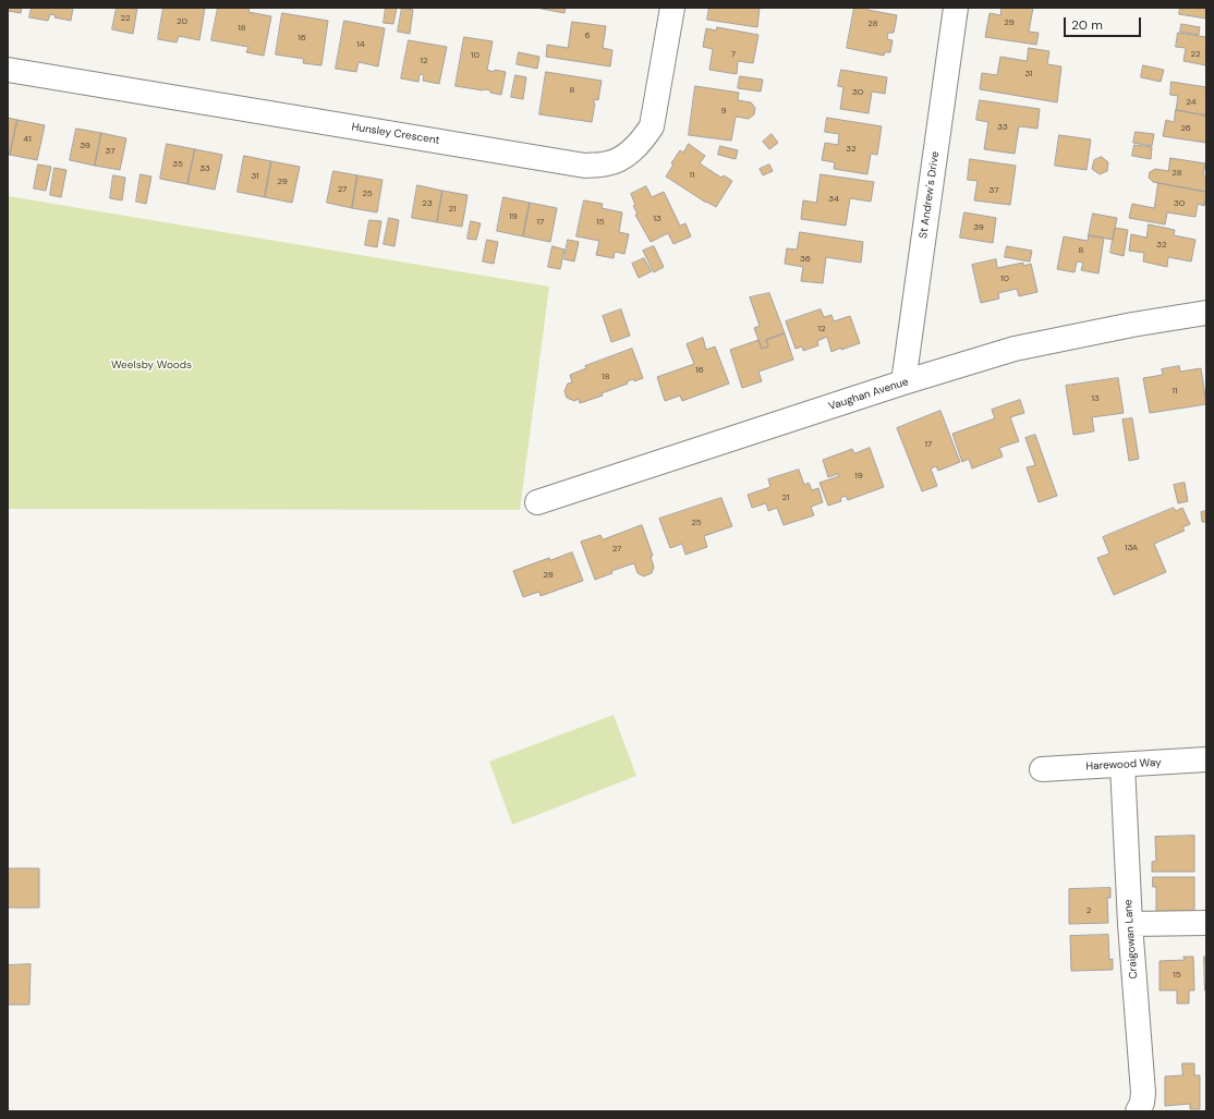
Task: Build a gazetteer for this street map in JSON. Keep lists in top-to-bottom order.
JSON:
{
  "streets": {
    "street": [
      "Hunsley Crescent",
      "St Andrew's Drive",
      "Vaughan Avenue",
      "Harewood Way",
      "Craigowan Lane"
    ]
  },
  "crossings": [
    ["St Andrew's Drive", "Vaughan Avenue"],
    ["Harewood Way", "Craigowan Lane"]
  ],
  "parks": ["Weelsby Woods"],
  "house_numbers": [
    "22",
    "20",
    "29",
    "28",
    "18",
    "6",
    "16",
    "14",
    "7",
    "22",
    "10",
    "12",
    "31",
    "8",
    "30",
    "24",
    "9",
    "33",
    "26",
    "41",
    "39",
    "32",
    "37",
    "35",
    "33",
    "28",
    "11",
    "31",
    "29",
    "27",
    "37",
    "25",
    "34",
    "23",
    "30",
    "21",
    "19",
    "13",
    "17",
    "15",
    "39",
    "32",
    "8",
    "36",
    "10",
    "12",
    "16",
    "18",
    "11",
    "13",
    "17",
    "19",
    "21",
    "25",
    "13A",
    "27",
    "29",
    "2",
    "15"
  ],
  "scale_bar": "20 m"
}
